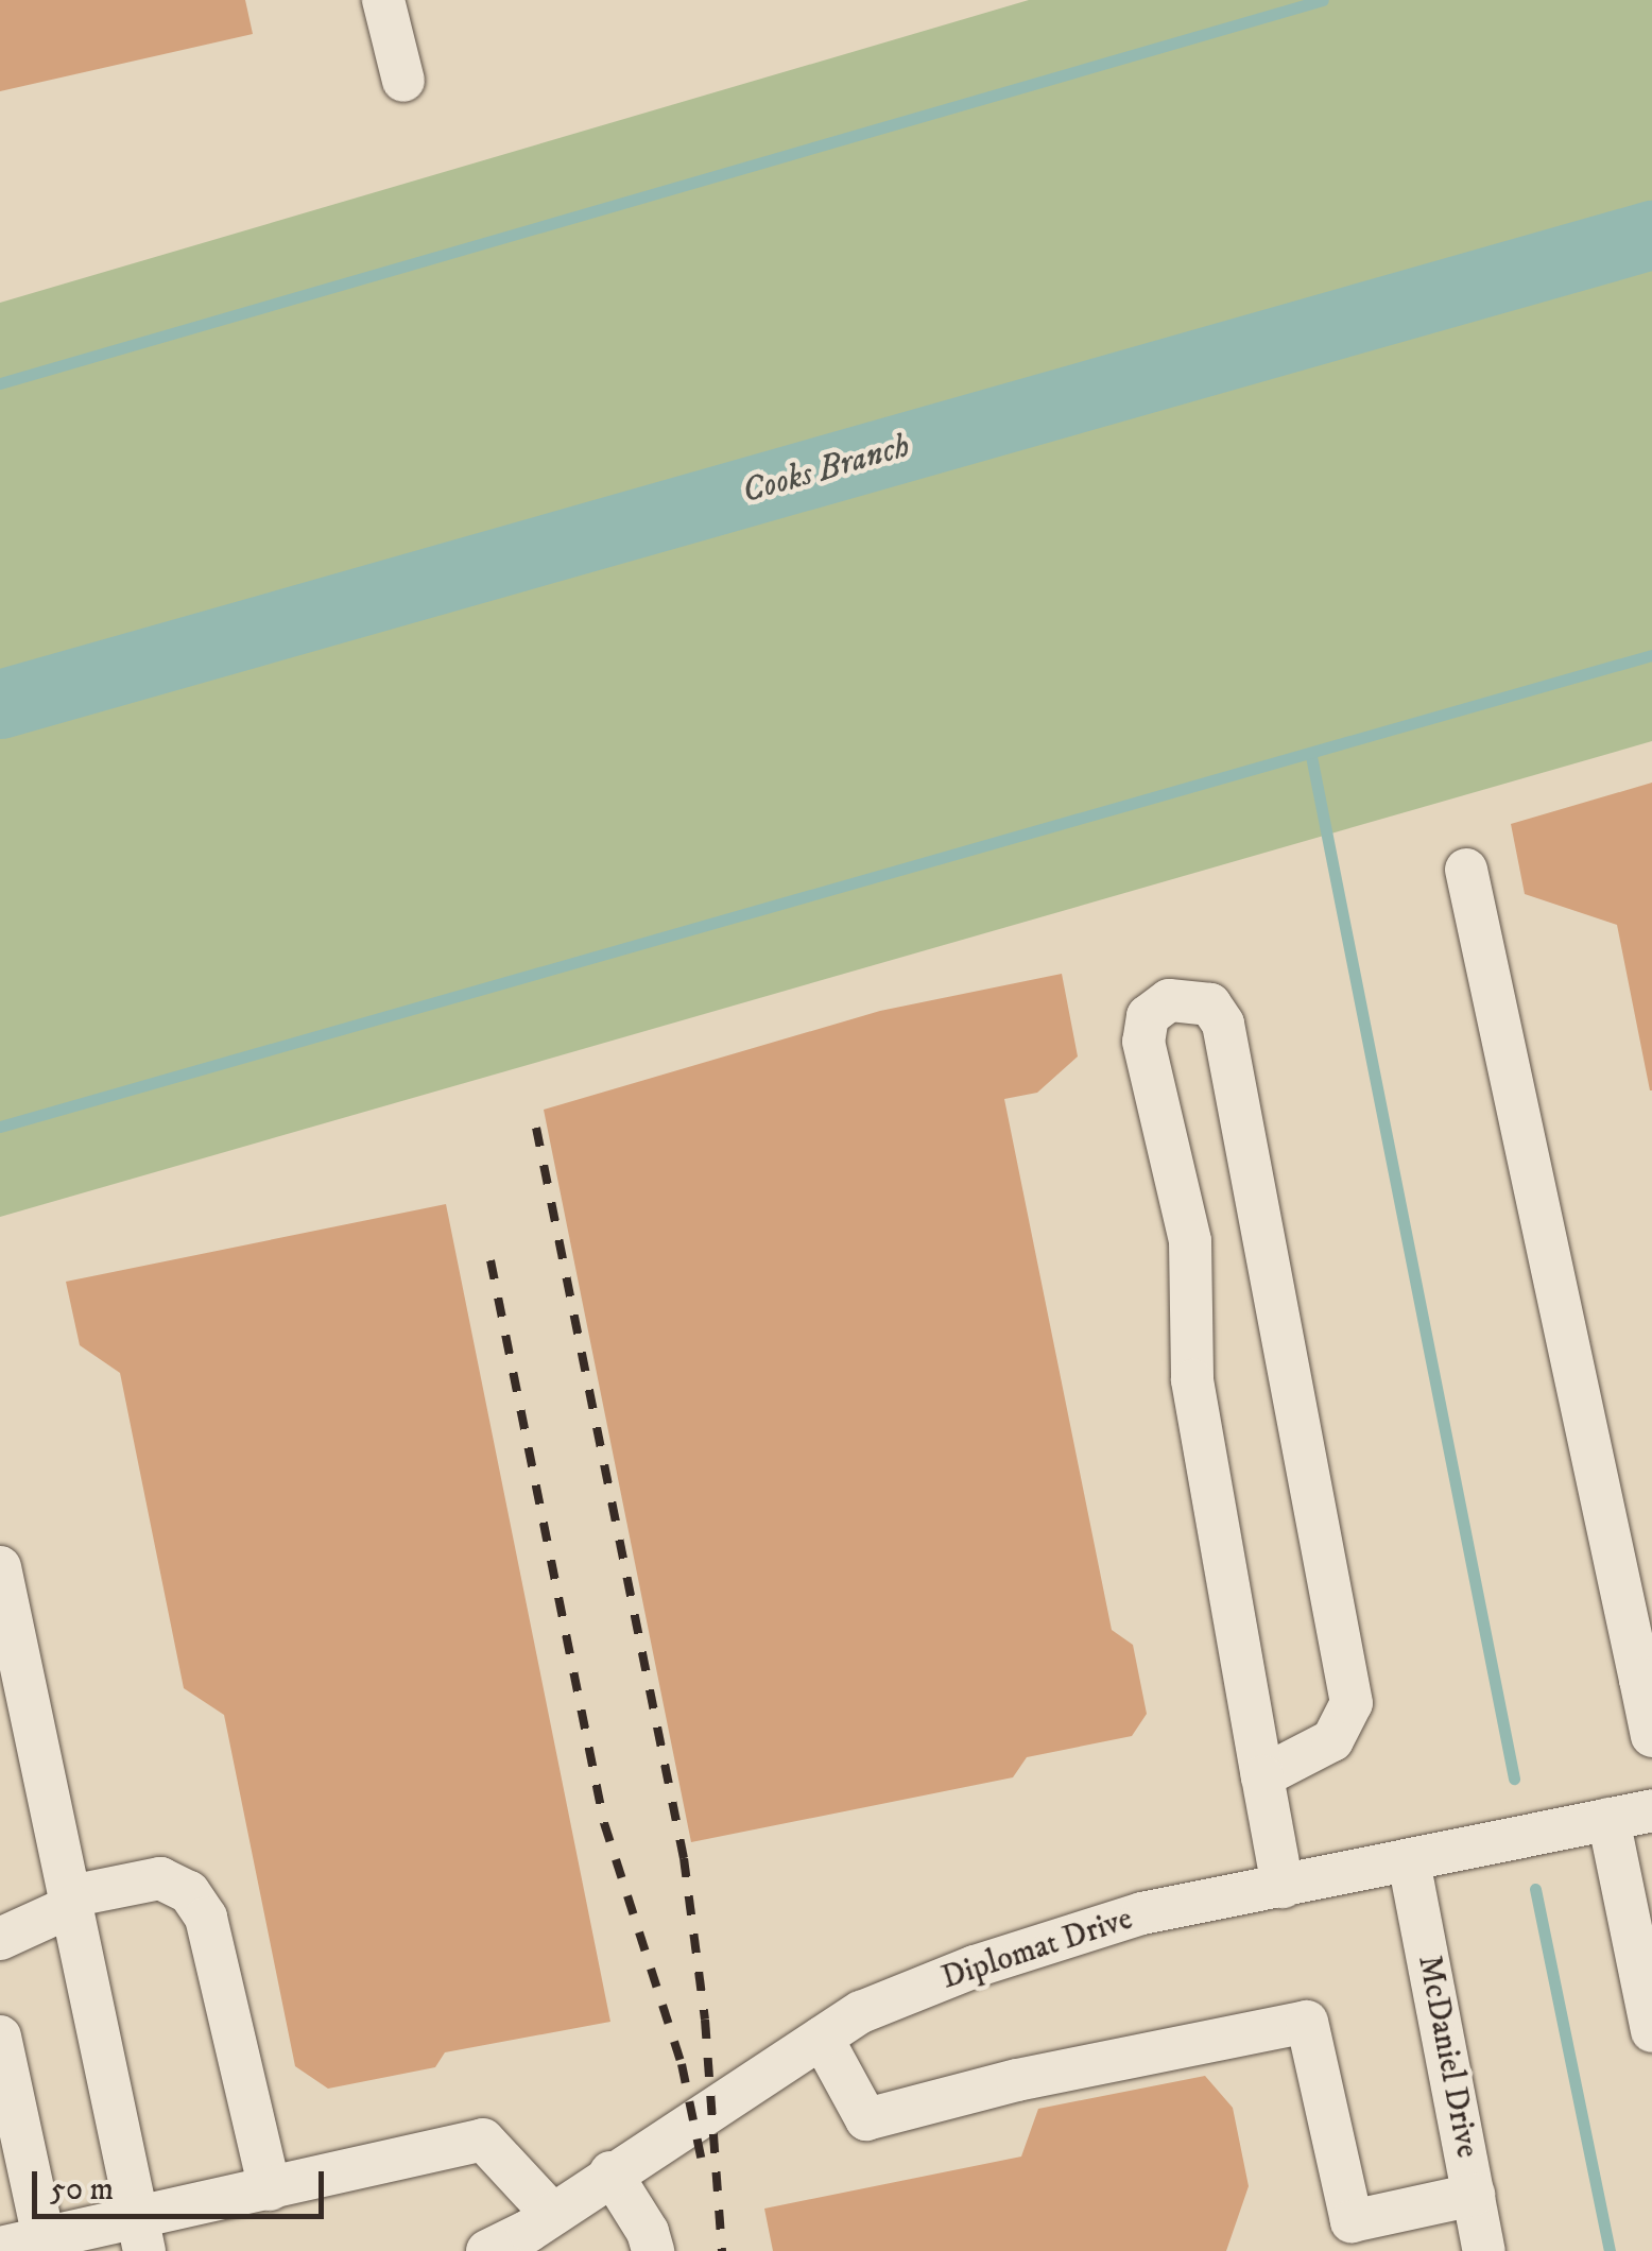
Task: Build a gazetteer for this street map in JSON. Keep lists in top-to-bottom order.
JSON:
{
  "streets": {
    "street": ["Diplomat Drive", "McDaniel Drive"]
  },
  "crossings": [
    ["Diplomat Drive", "McDaniel Drive"]
  ],
  "water": ["Cooks Branch"],
  "scale_bar": "50 m"
}
